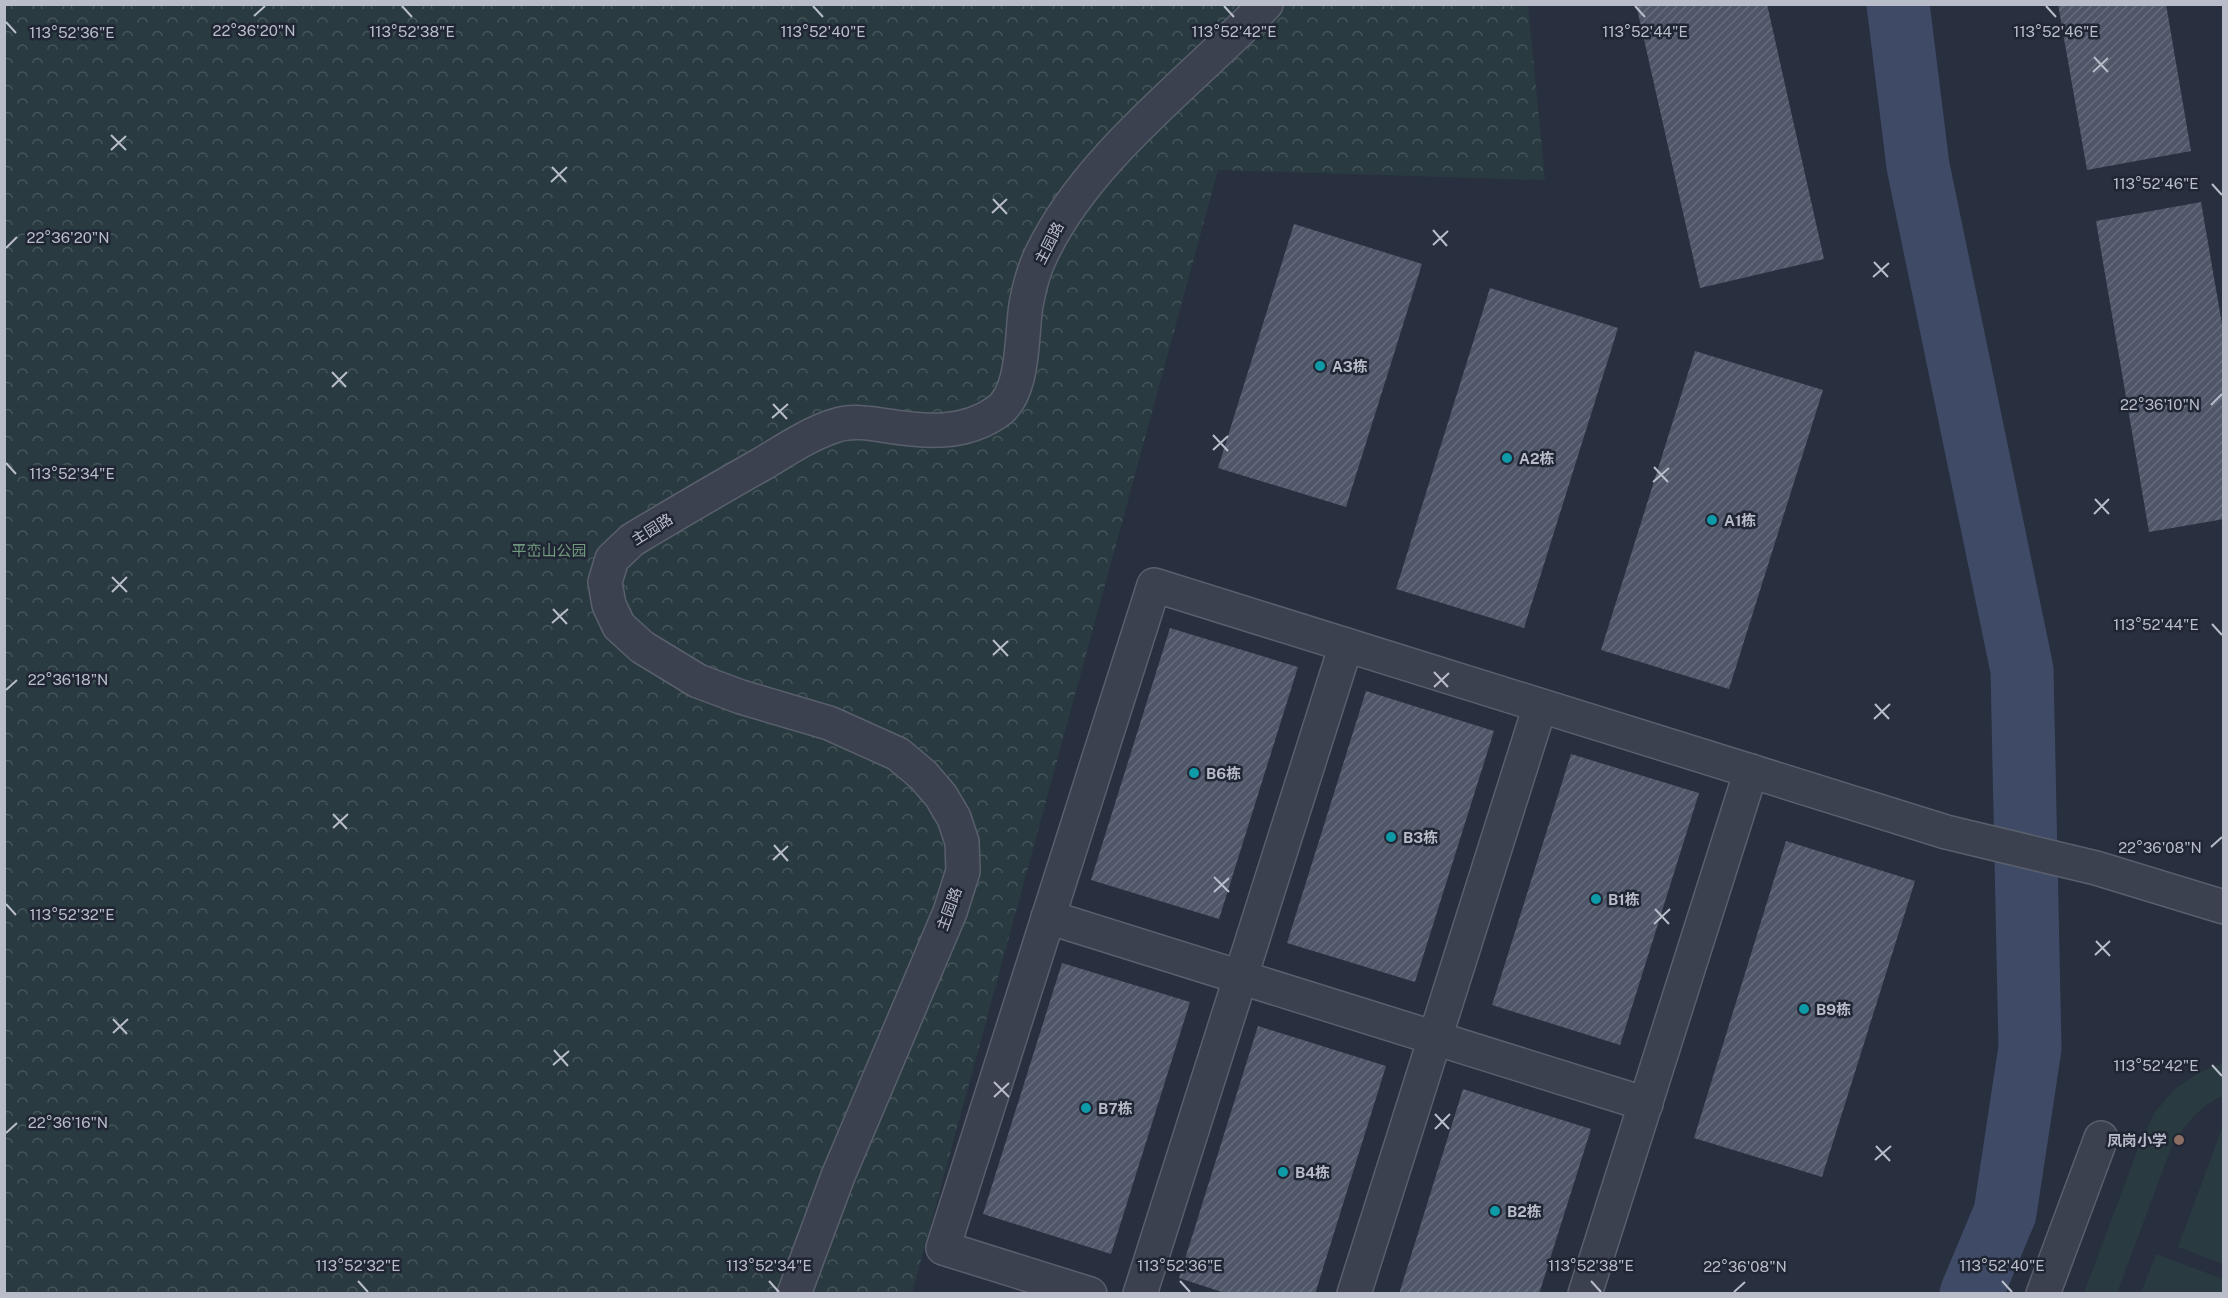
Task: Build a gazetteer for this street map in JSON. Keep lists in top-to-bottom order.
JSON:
{
  "streets": {
    "street": ["主园路"]
  },
  "parks": ["平峦山公园"],
  "places": [
    "A3栋",
    "A2栋",
    "A1栋",
    "B6栋",
    "B3栋",
    "B1栋",
    "B9栋",
    "B7栋",
    "凤岗小学",
    "B4栋",
    "B2栋"
  ],
  "coordinates": [
    "22°36'20\"N",
    "113°52'38\"E",
    "113°52'40\"E",
    "113°52'42\"E",
    "113°52'46\"E",
    "113°52'44\"E",
    "113°52'36\"E",
    "22°36'10\"N",
    "113°52'34\"E",
    "22°36'18\"N",
    "22°36'08\"N",
    "113°52'32\"E",
    "22°36'16\"N"
  ]
}
